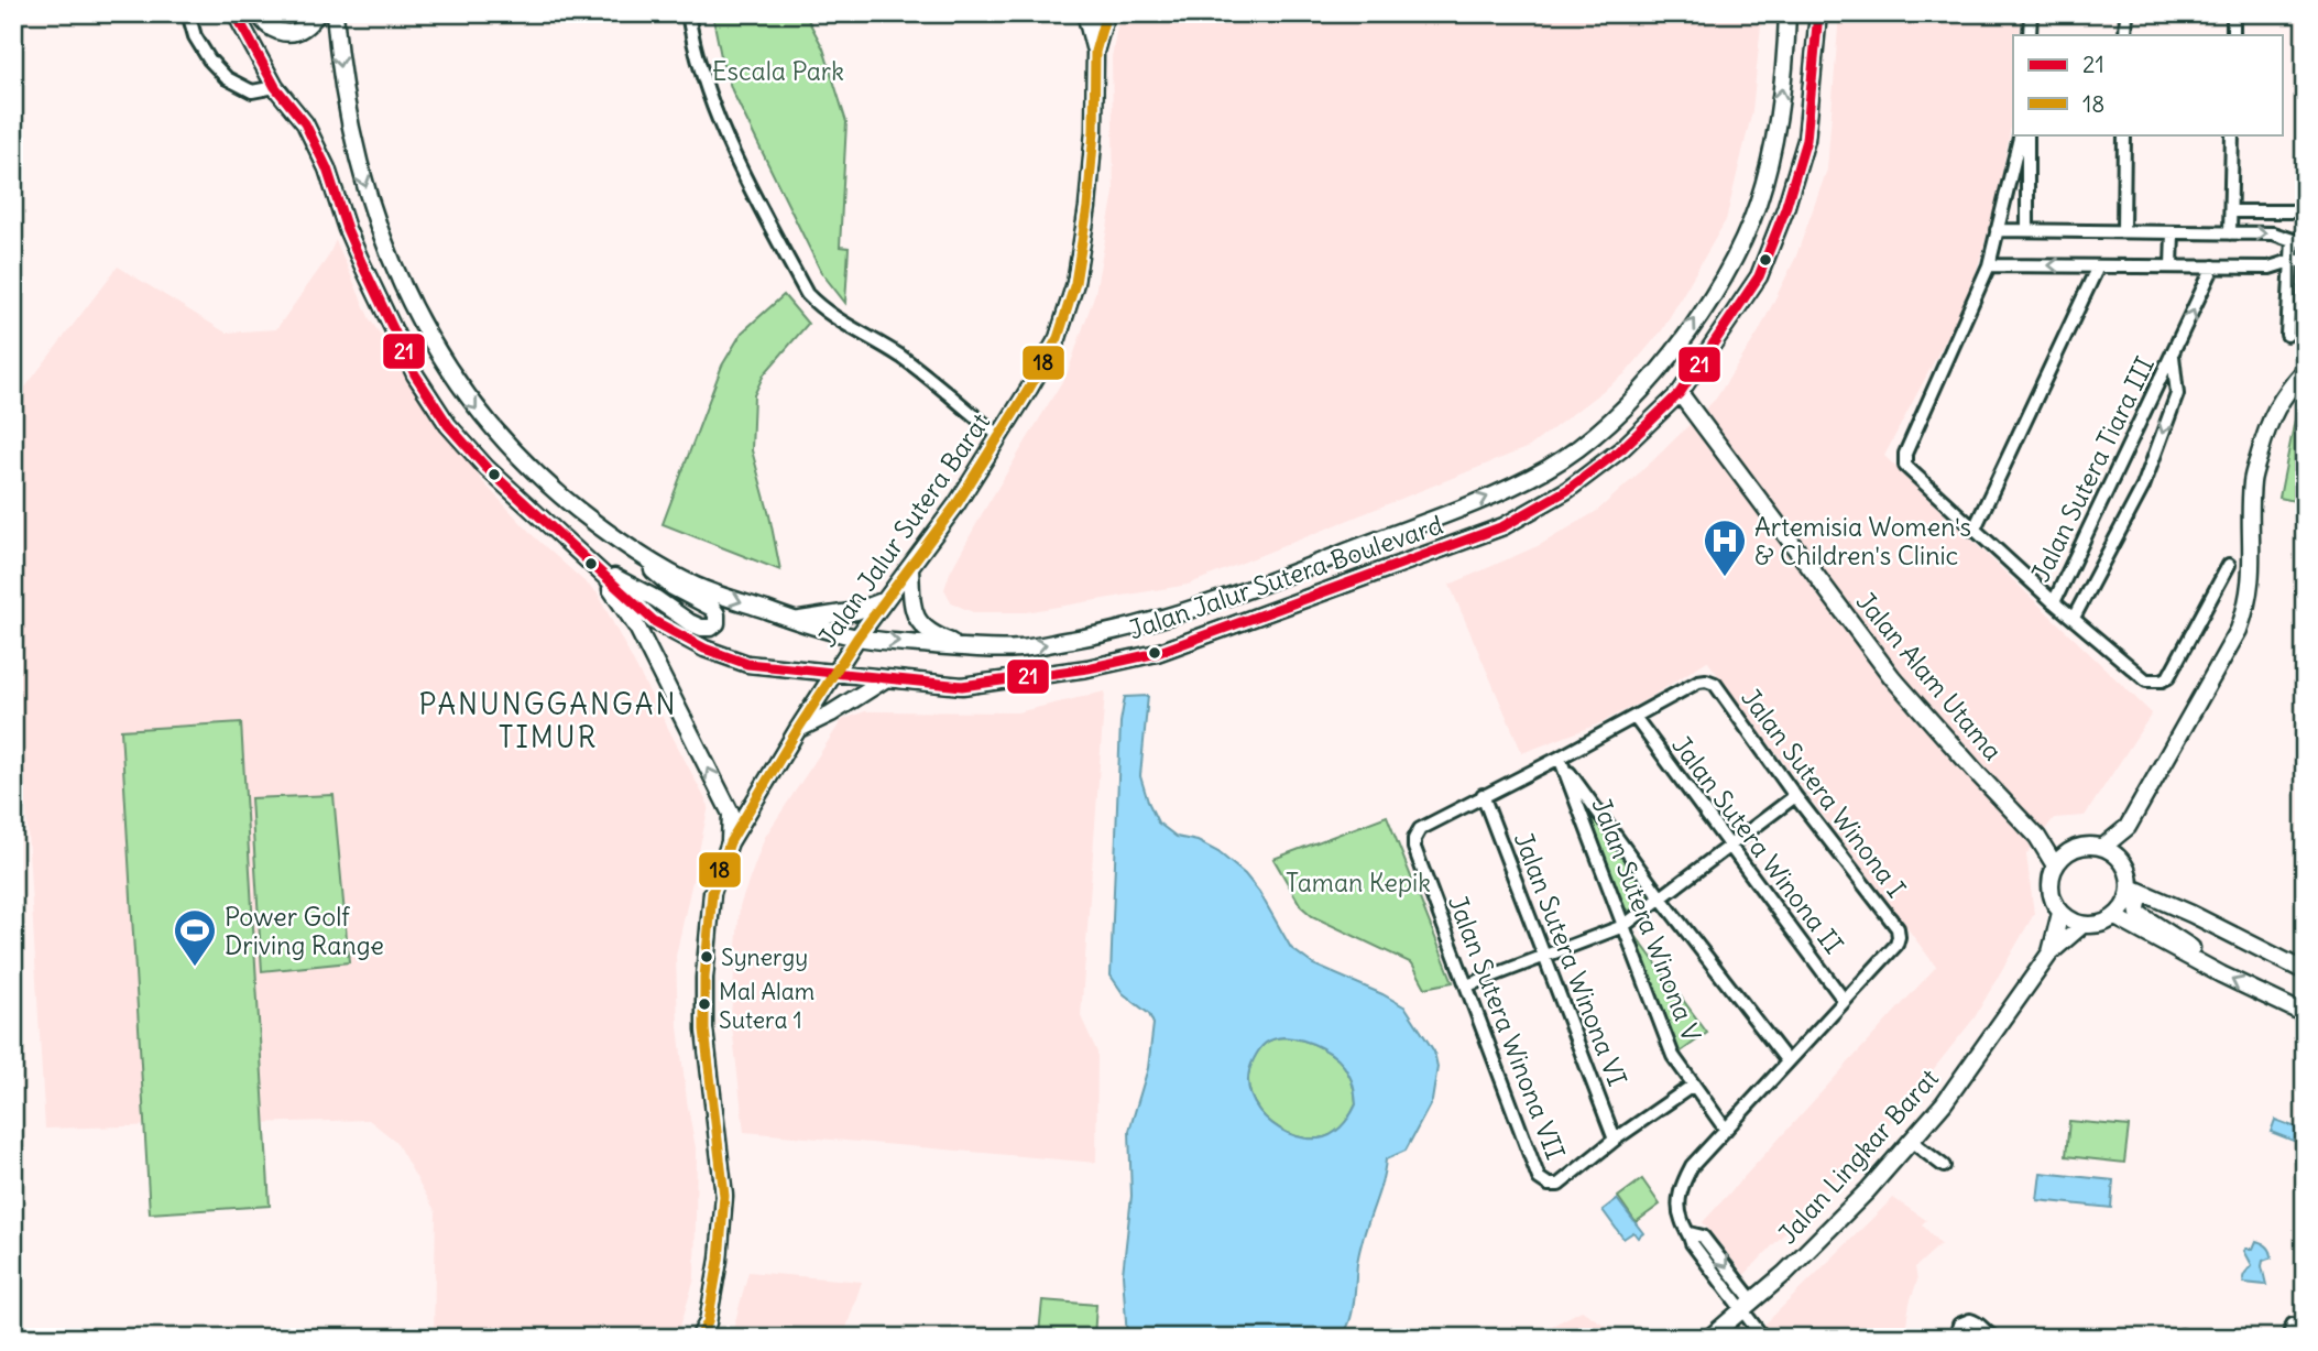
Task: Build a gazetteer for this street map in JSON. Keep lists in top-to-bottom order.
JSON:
{
  "streets": {
    "main road": [
      "Jalan Jalur Sutera Barat",
      "Jalan Jalur Sutera Boulevard",
      "Jalan Alam Utama",
      "Jalan Lingkar Barat"
    ],
    "street": [
      "Jalan Sutera Tiara III",
      "Jalan Sutera Winona I",
      "Jalan Sutera Winona II",
      "Jalan Sutera Winona V",
      "Jalan Sutera Winona VI",
      "Jalan Sutera Winona VII"
    ]
  },
  "crossings": [
    ["Jalan Jalur Sutera Barat", "Jalan Jalur Sutera Boulevard"],
    ["Jalan Jalur Sutera Boulevard", "Jalan Alam Utama"],
    ["Jalan Alam Utama", "Jalan Lingkar Barat"],
    ["Jalan Sutera Winona I", "Jalan Sutera Winona II"],
    ["Jalan Sutera Winona VI", "Jalan Sutera Winona VII"]
  ],
  "districts": ["PANUNGGANGAN TIMUR"],
  "parks": ["Escala Park", "Taman Kepik"],
  "places": {
    "hospital": ["Artemisia Women's & Children's Clinic"],
    "other": ["Synergy", "Mal Alam Sutera 1"],
    "sports": ["Power Golf Driving Range"]
  },
  "lines": ["transit line 21", "transit line 18"],
  "legend": ["21", "18"]
}
